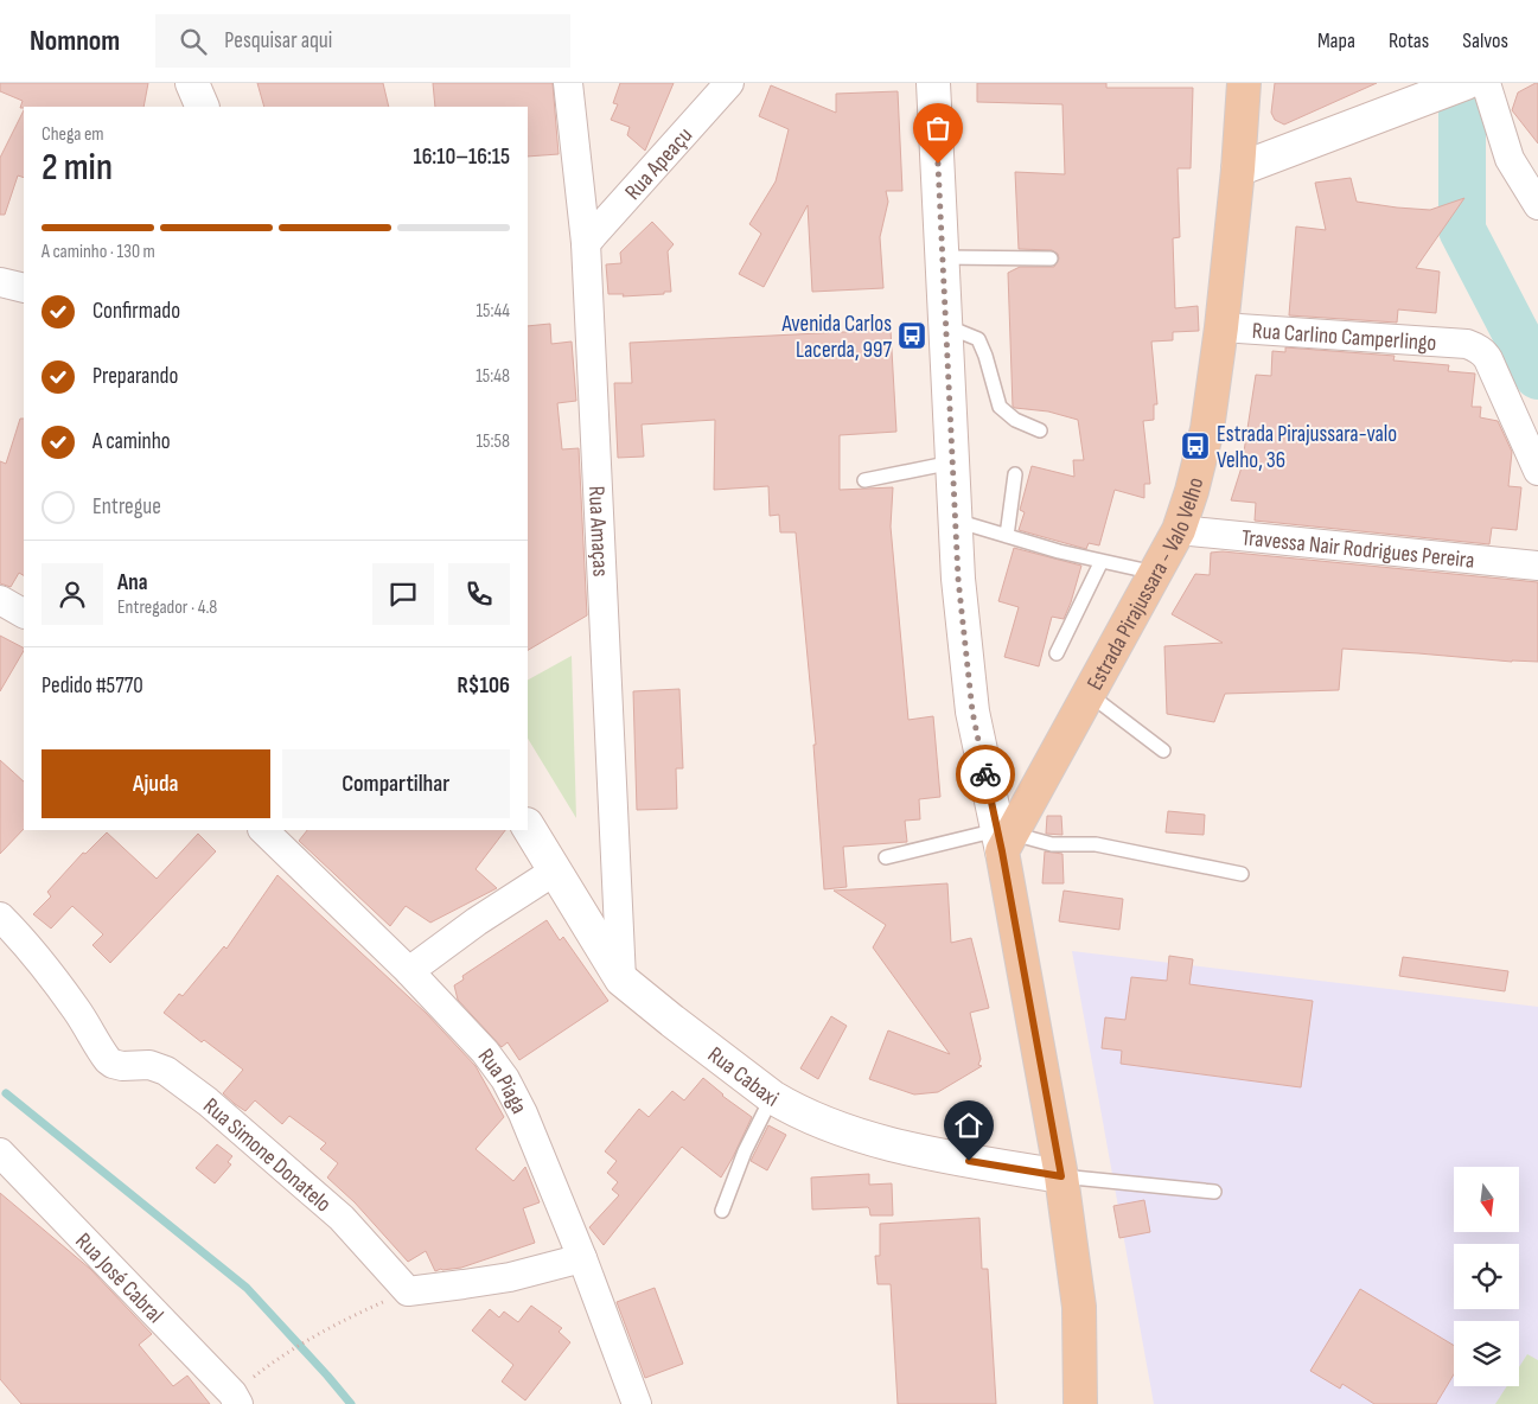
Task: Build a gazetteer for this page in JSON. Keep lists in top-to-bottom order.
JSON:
{
  "streets": {
    "main road": ["Estrada Pirajussara - Valo Velho"],
    "street": [
      "Rua Apeaçu",
      "Rua Carlino Camperlingo",
      "Rua Amaças",
      "Travessa Nair Rodrigues Pereira",
      "Rua Cabaxi",
      "Rua Piaga",
      "Rua Simone Donatelo",
      "Rua José Cabral"
    ]
  },
  "crossings": [
    ["Rua Apeaçu", "Rua Amaças"],
    ["Rua Carlino Camperlingo", "Estrada Pirajussara - Valo Velho"],
    ["Rua Amaças", "Rua Cabaxi"],
    ["Travessa Nair Rodrigues Pereira", "Estrada Pirajussara - Valo Velho"]
  ],
  "places": {
    "bus stop": ["Avenida Carlos Lacerda, 997", "Estrada Pirajussara-valo Velho, 36"]
  },
  "north": "bottom",
  "page": {
    "header": "Nomnom",
    "search": "Pesquisar aqui",
    "nav": ["Mapa", "Rotas", "Salvos"],
    "heading": ["2 min", "Chega em", "16:10–16:15"],
    "panel": [
      "Ana",
      "Entregador · 4.8",
      "Pedido #5770",
      "R$106"
    ],
    "bar": "A caminho · 130 m",
    "list": [
      ["Confirmado", "15:44"],
      ["Preparando", "15:48"],
      ["A caminho", "15:58"],
      "Entregue"
    ],
    "buttons": ["Ajuda", "Compartilhar"]
  }
}
